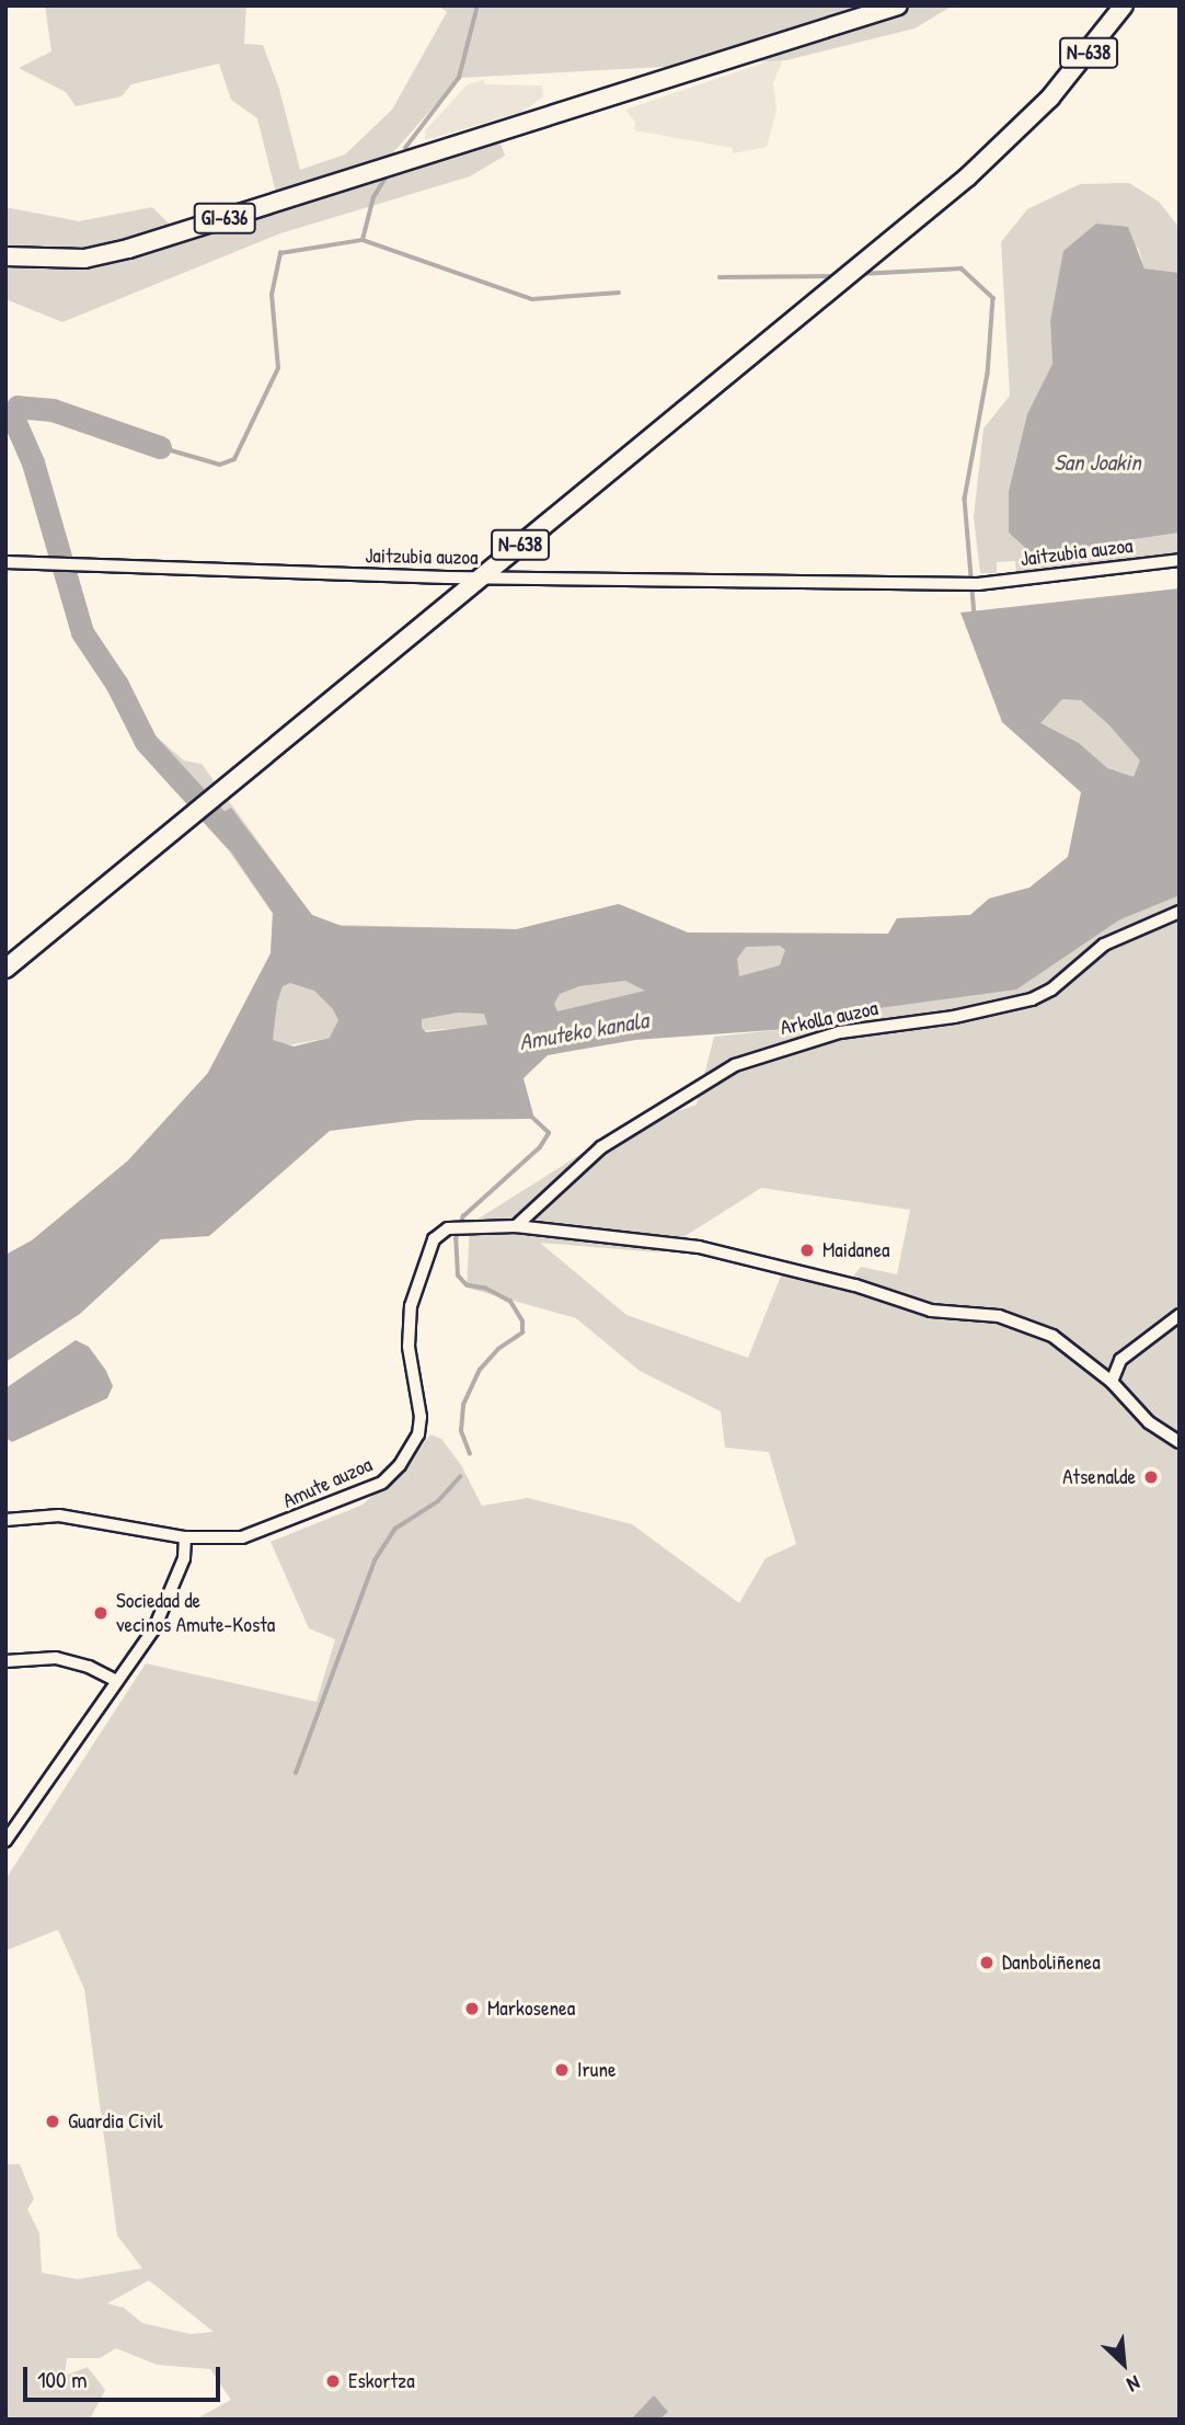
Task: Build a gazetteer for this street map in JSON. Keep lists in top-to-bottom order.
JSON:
{
  "streets": {
    "main road": ["N-638", "GI-636"],
    "street": ["Jaitzubia auzoa", "Arkolla auzoa", "Amute auzoa"]
  },
  "crossings": [
    ["N-638", "Jaitzubia auzoa"],
    ["Arkolla auzoa", "Amute auzoa"]
  ],
  "water": ["San Joakin", "Amuteko kanala"],
  "places": [
    "Maidanea",
    "Atsenalde",
    "Sociedad de vecinos Amute-Kosta",
    "Danboliñenea",
    "Markosenea",
    "Irune",
    "Guardia Civil",
    "Eskortza"
  ],
  "scale_bar": "100 m",
  "north": "bottom right"
}
